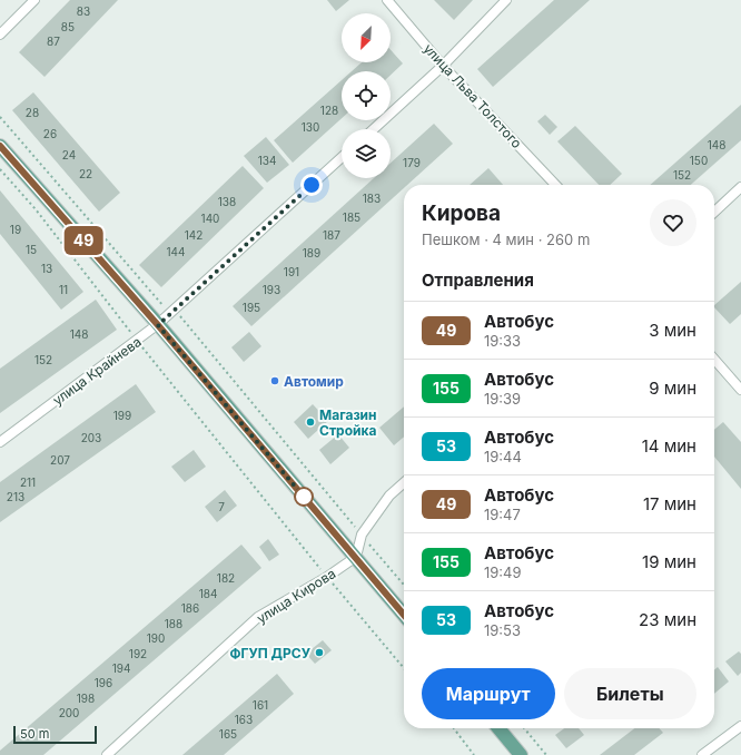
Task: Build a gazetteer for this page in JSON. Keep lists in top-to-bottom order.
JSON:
{
  "streets": {
    "street": ["улица Льва Толстого", "улица Крайнева", "улица Кирова"]
  },
  "places": ["Автомир", "Магазин Стройка", "ФГУП ДРСУ"],
  "lines": ["bus line 49"],
  "house_numbers": [
    "83",
    "85",
    "87",
    "128",
    "28",
    "130",
    "26",
    "148",
    "24",
    "134",
    "150",
    "179",
    "22",
    "152",
    "183",
    "138",
    "185",
    "140",
    "19",
    "142",
    "187",
    "15",
    "144",
    "189",
    "13",
    "191",
    "11",
    "193",
    "195",
    "148",
    "152",
    "199",
    "203",
    "207",
    "211",
    "213",
    "7",
    "182",
    "184",
    "186",
    "188",
    "190",
    "192",
    "194",
    "196",
    "198",
    "161",
    "200",
    "163",
    "165"
  ],
  "scale_bar": "50 m",
  "north": "bottom left",
  "page": {
    "on_map": "49",
    "heading": [
      ["Кирова", "Пешком · 4 мин · 260 m"],
      "Отправления"
    ],
    "list": [
      {
        "mark": "49",
        "name": "Автобус",
        "note": "19:33",
        "value": "3 мин"
      },
      {
        "mark": "155",
        "name": "Автобус",
        "note": "19:39",
        "value": "9 мин"
      },
      {
        "mark": "53",
        "name": "Автобус",
        "note": "19:44",
        "value": "14 мин"
      },
      {
        "mark": "49",
        "name": "Автобус",
        "note": "19:47",
        "value": "17 мин"
      },
      {
        "mark": "155",
        "name": "Автобус",
        "note": "19:49",
        "value": "19 мин"
      },
      {
        "mark": "53",
        "name": "Автобус",
        "note": "19:53",
        "value": "23 мин"
      }
    ],
    "buttons": ["Маршрут", "Билеты"],
    "scale": "50 m"
  }
}
